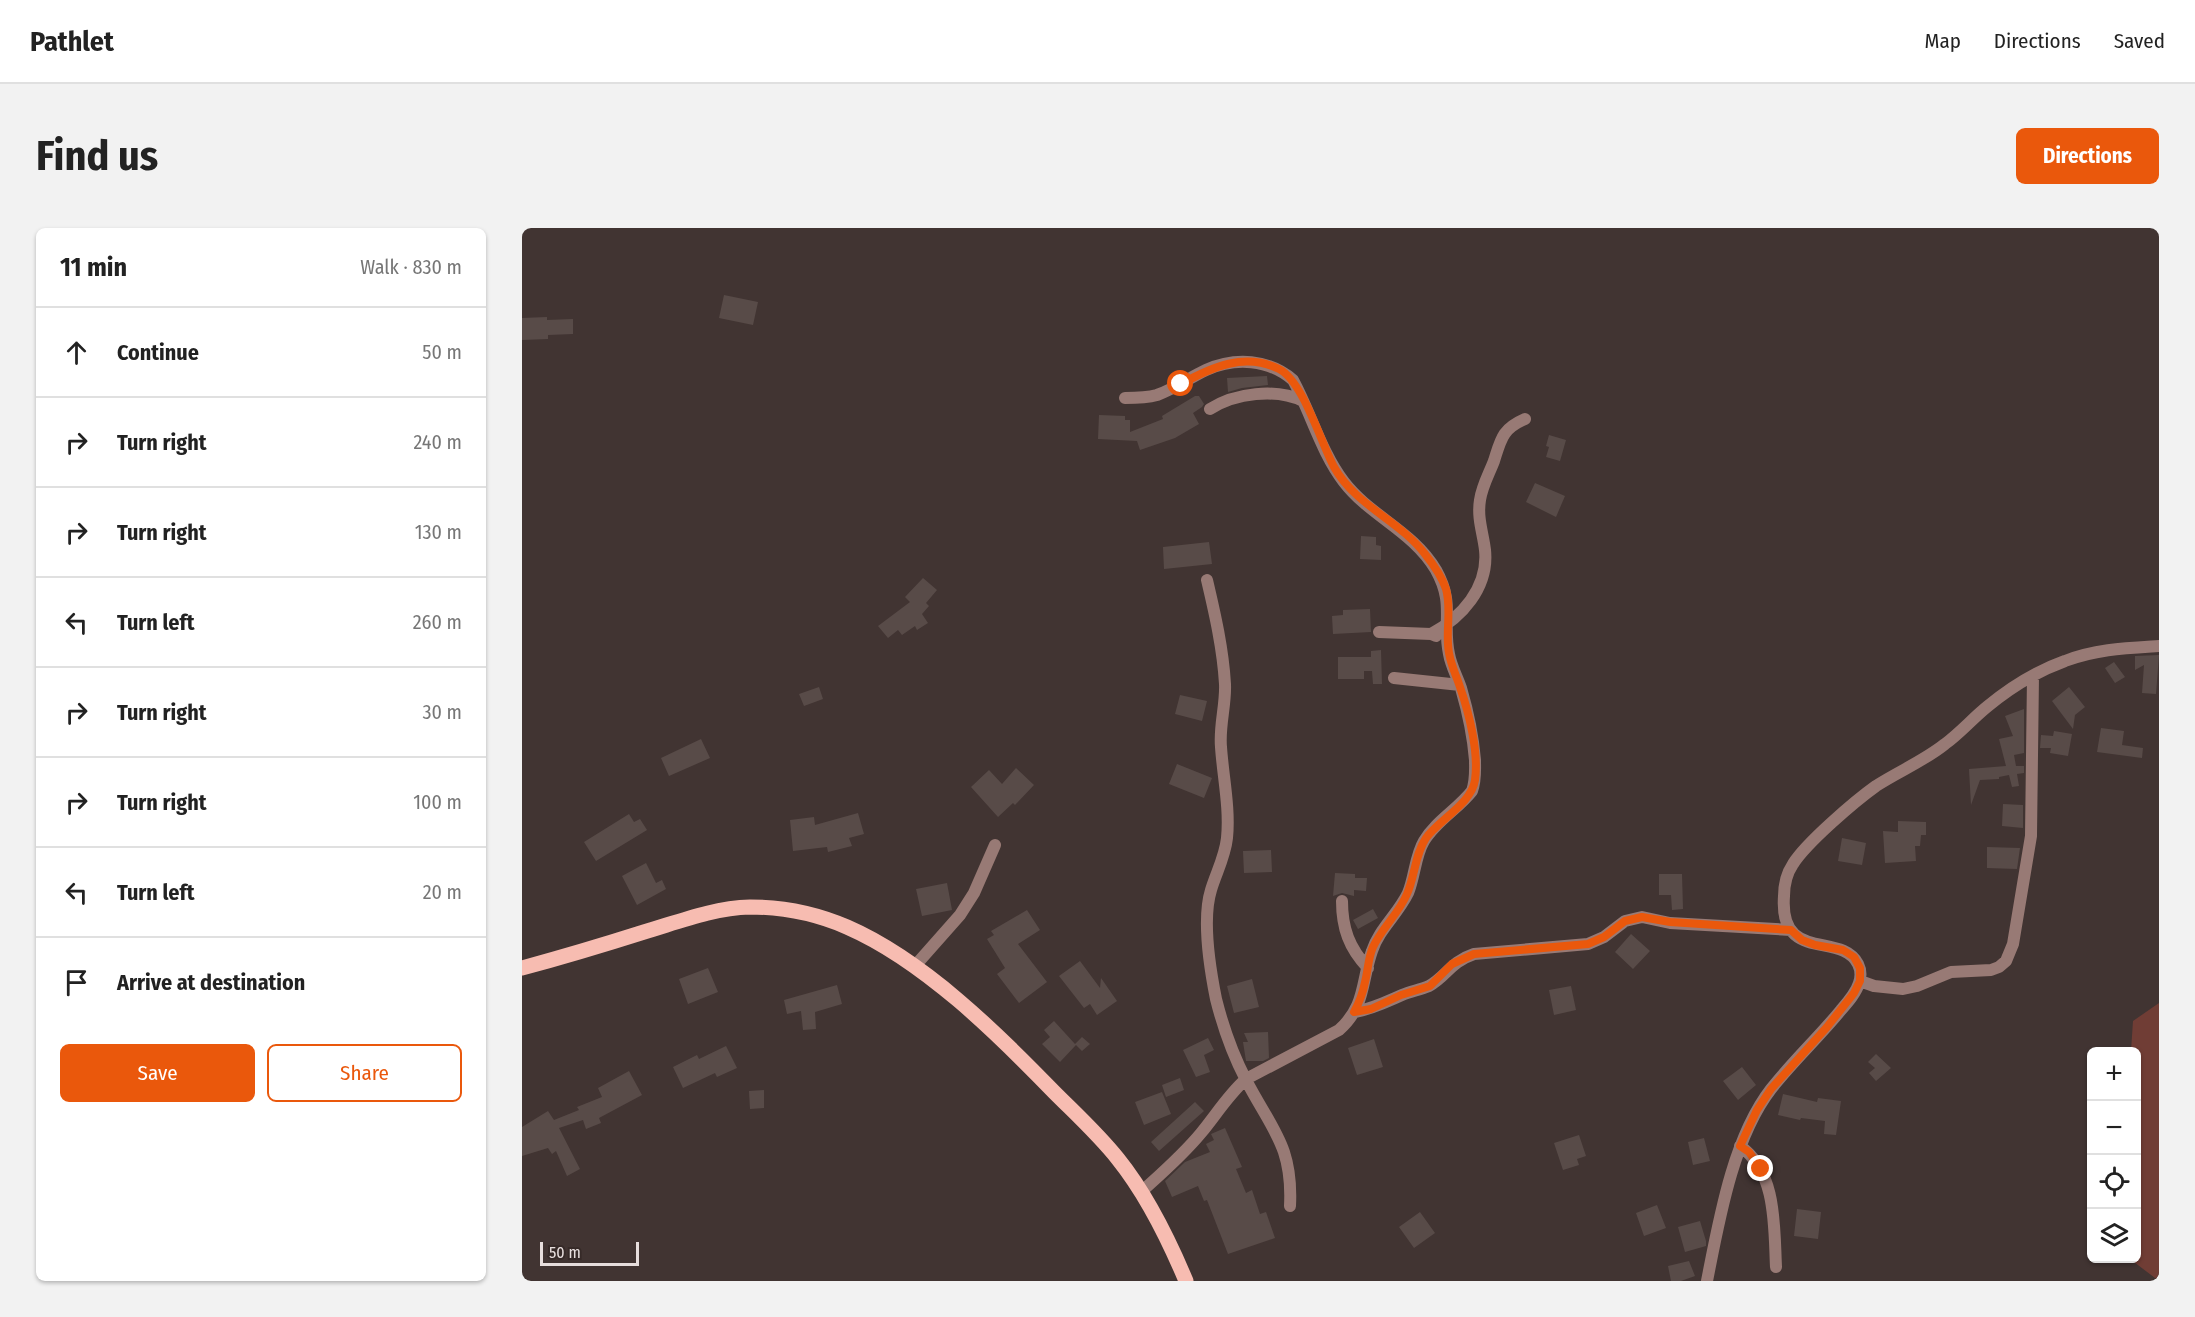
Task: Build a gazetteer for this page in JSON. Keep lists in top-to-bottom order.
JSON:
{
  "scale_bar": "50 m",
  "page": {
    "header": "Pathlet",
    "nav": ["Map", "Directions", "Saved"],
    "buttons": [
      "Directions",
      ["Save", "Share"]
    ],
    "title": "Find us",
    "heading": ["11 min", "Walk · 830 m"],
    "list": [
      ["Continue", "50 m"],
      ["Turn right", "240 m"],
      ["Turn right", "130 m"],
      ["Turn left", "260 m"],
      ["Turn right", "30 m"],
      ["Turn right", "100 m"],
      ["Turn left", "20 m"],
      "Arrive at destination"
    ],
    "map_buttons": ["+", "−"],
    "scale": "50 m"
  }
}
